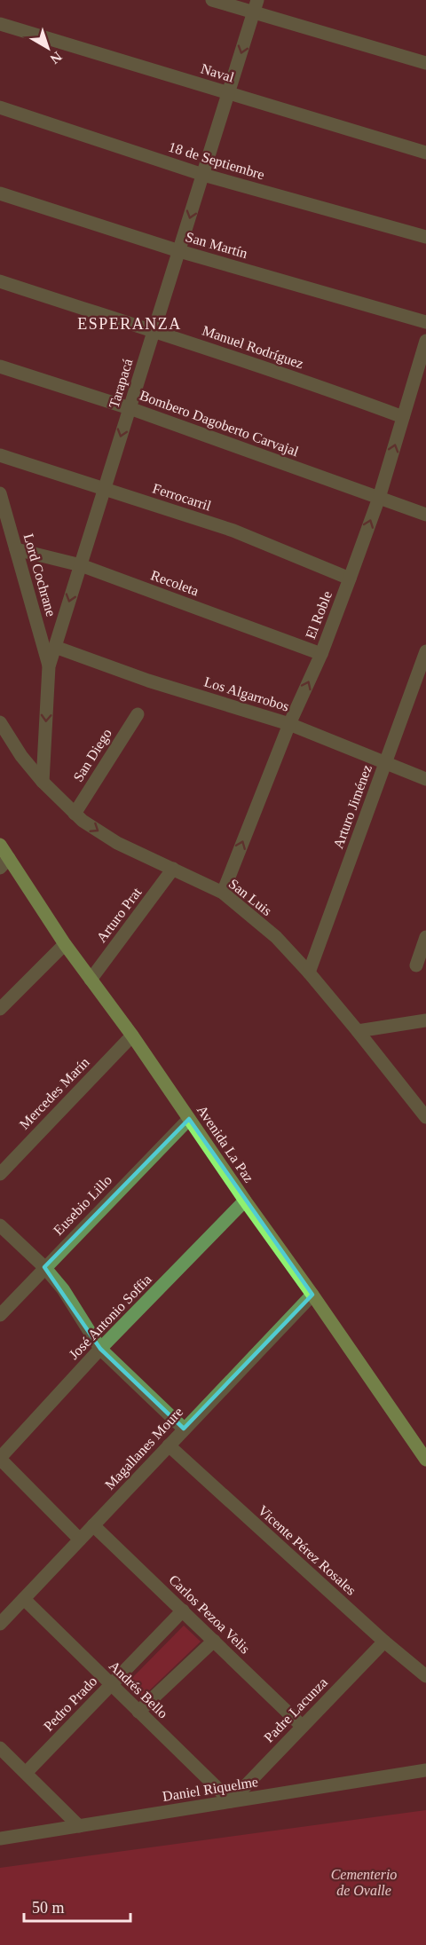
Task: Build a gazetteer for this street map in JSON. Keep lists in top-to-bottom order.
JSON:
{
  "streets": {
    "main road": ["Avenida La Paz"],
    "street": [
      "Naval",
      "18 de Septiembre",
      "San Martín",
      "Manuel Rodríguez",
      "Tarapacá",
      "Bombero Dagoberto Carvajal",
      "Ferrocarril",
      "Lord Cochrane",
      "Recoleta",
      "El Roble",
      "Los Algarrobos",
      "San Diego",
      "Arturo Jiménez",
      "San Luis",
      "Arturo Prat",
      "Mercedes Marín",
      "Eusebio Lillo",
      "José Antonio Soffia",
      "Magallanes Moure",
      "Vicente Pérez Rosales",
      "Carlos Pezoa Velis",
      "Andrés Bello",
      "Pedro Prado",
      "Padre Lacunza",
      "Daniel Riquelme"
    ]
  },
  "crossings": [
    ["Naval", "Tarapacá"],
    ["18 de Septiembre", "Tarapacá"],
    ["San Martín", "Tarapacá"],
    ["Manuel Rodríguez", "Tarapacá"],
    ["Manuel Rodríguez", "El Roble"],
    ["Tarapacá", "Bombero Dagoberto Carvajal"],
    ["Tarapacá", "Ferrocarril"],
    ["Tarapacá", "Lord Cochrane"],
    ["Tarapacá", "Recoleta"],
    ["Tarapacá", "Los Algarrobos"],
    ["Tarapacá", "San Luis"],
    ["Bombero Dagoberto Carvajal", "El Roble"],
    ["Ferrocarril", "El Roble"],
    ["Lord Cochrane", "Recoleta"],
    ["Recoleta", "El Roble"],
    ["El Roble", "Los Algarrobos"],
    ["El Roble", "San Luis"],
    ["Los Algarrobos", "Arturo Jiménez"],
    ["San Diego", "San Luis"],
    ["Arturo Jiménez", "San Luis"],
    ["San Luis", "Arturo Prat"],
    ["Arturo Prat", "Avenida La Paz"],
    ["Mercedes Marín", "Avenida La Paz"],
    ["Avenida La Paz", "Eusebio Lillo"],
    ["Avenida La Paz", "José Antonio Soffia"],
    ["Avenida La Paz", "Magallanes Moure"],
    ["Magallanes Moure", "Vicente Pérez Rosales"],
    ["Magallanes Moure", "Carlos Pezoa Velis"],
    ["Magallanes Moure", "Andrés Bello"],
    ["Vicente Pérez Rosales", "Padre Lacunza"],
    ["Carlos Pezoa Velis", "Pedro Prado"],
    ["Carlos Pezoa Velis", "Padre Lacunza"],
    ["Andrés Bello", "Pedro Prado"],
    ["Andrés Bello", "Padre Lacunza"],
    ["Andrés Bello", "Daniel Riquelme"],
    ["Padre Lacunza", "Daniel Riquelme"]
  ],
  "one_way": ["Tarapacá", "El Roble"],
  "districts": ["ESPERANZA"],
  "parks": ["Cementerio de Ovalle"],
  "scale_bar": "50 m",
  "north": "bottom right"
}
